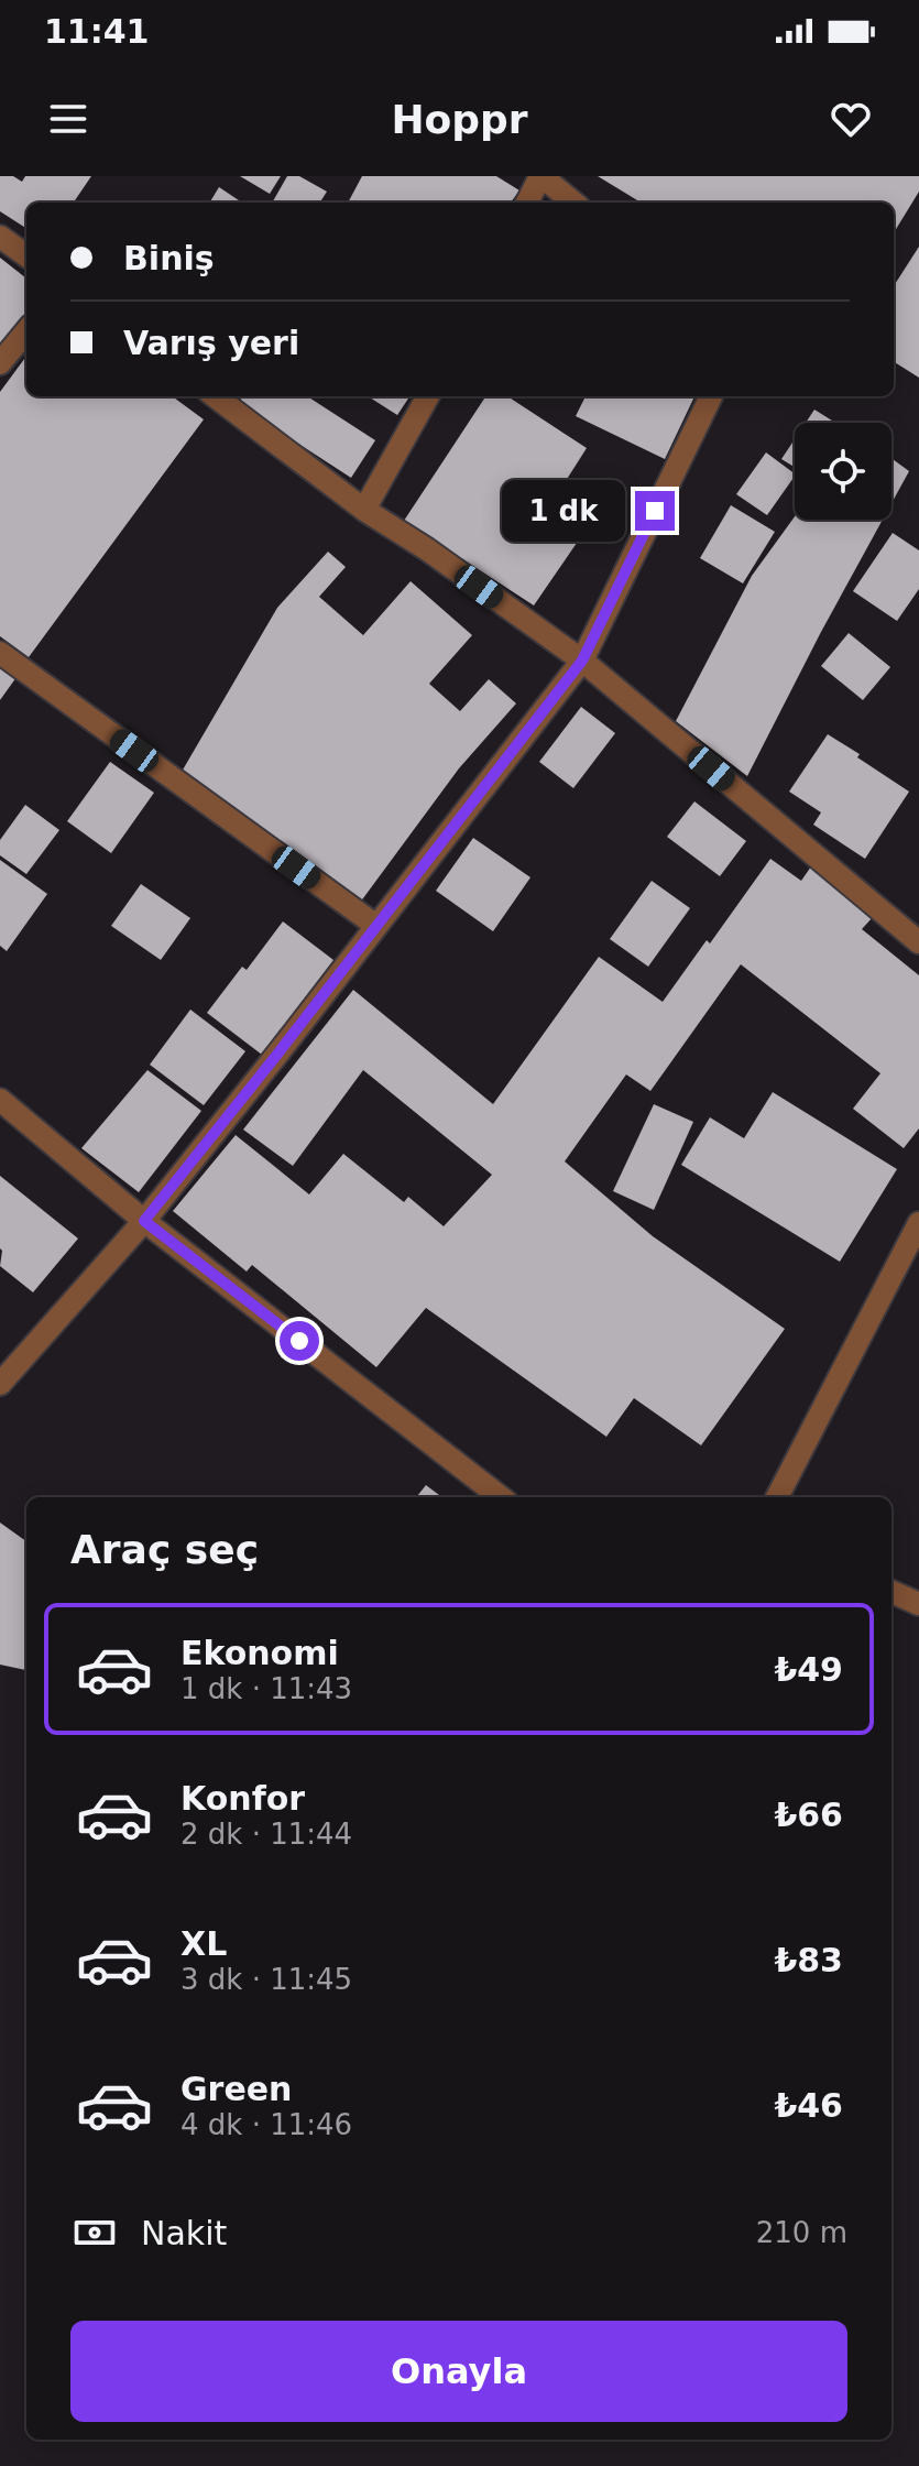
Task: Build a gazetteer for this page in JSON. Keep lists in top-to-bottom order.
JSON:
{
  "page": {
    "status": "11:41",
    "header": "Hoppr",
    "banner": ["Biniş", "Varış yeri"],
    "bubble": "1 dk",
    "heading": "Araç seç",
    "list": [
      {
        "name": "Ekonomi",
        "note": "1 dk · 11:43",
        "value": "₺49"
      },
      {
        "name": "Konfor",
        "note": "2 dk · 11:44",
        "value": "₺66"
      },
      {
        "name": "XL",
        "note": "3 dk · 11:45",
        "value": "₺83"
      },
      {
        "name": "Green",
        "note": "4 dk · 11:46",
        "value": "₺46"
      }
    ],
    "pay": ["Nakit", "210 m"],
    "buttons": "Onayla"
  }
}
